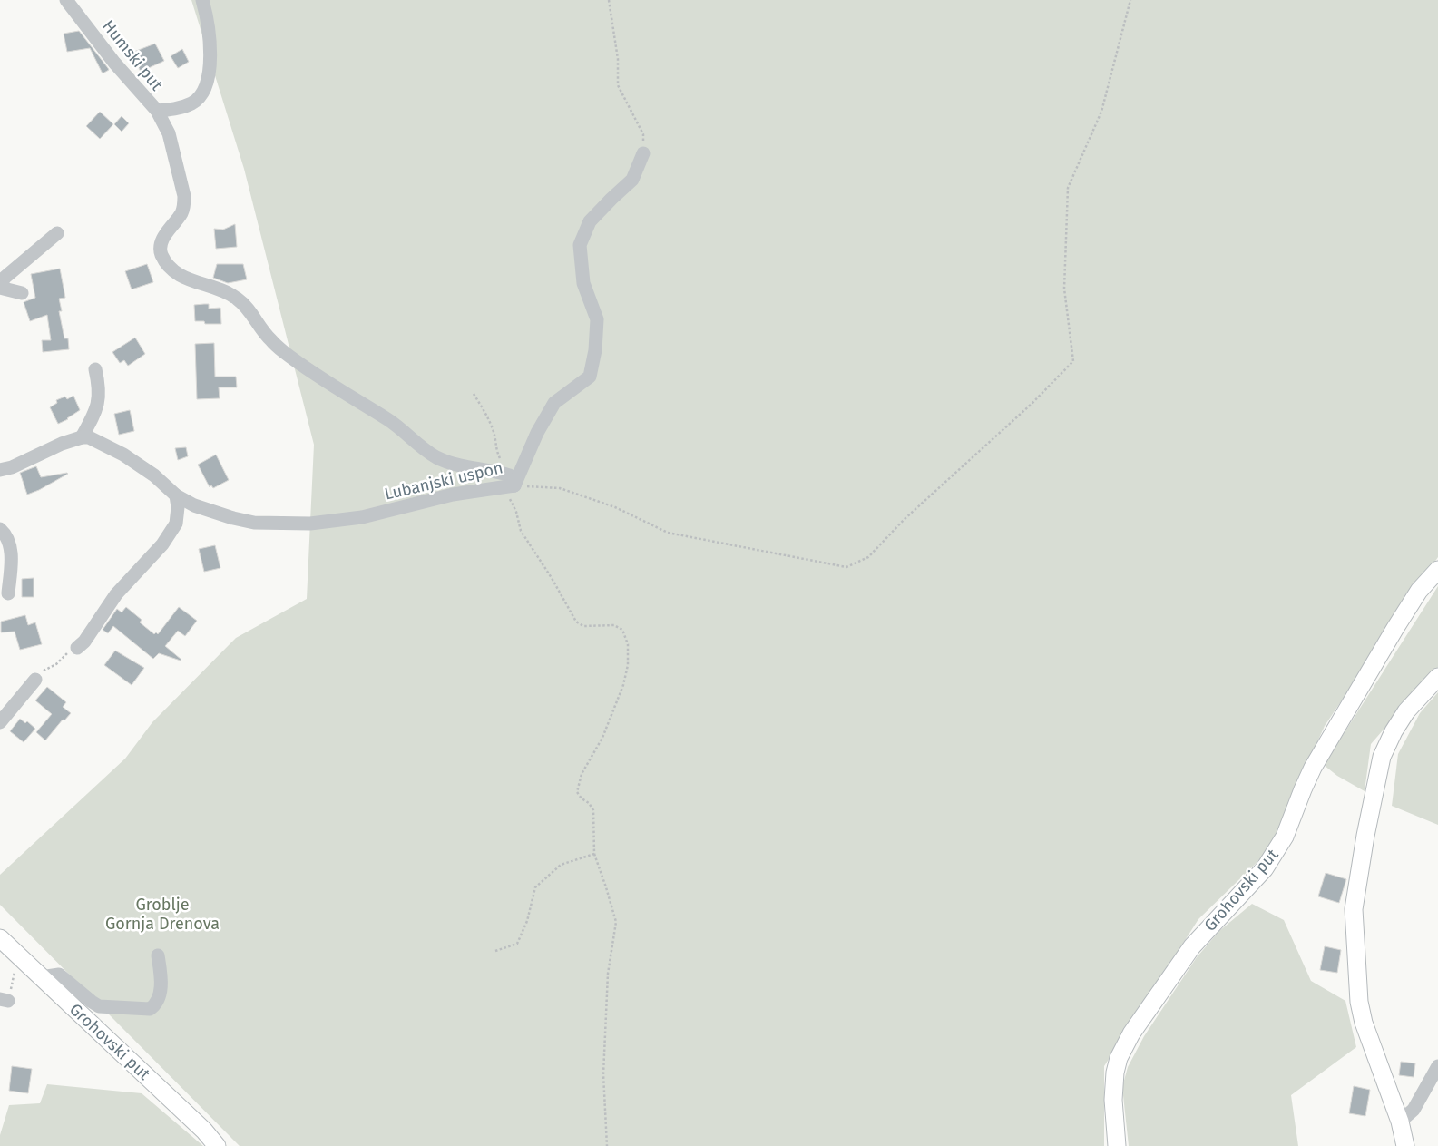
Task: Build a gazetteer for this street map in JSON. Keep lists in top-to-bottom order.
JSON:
{
  "streets": {
    "main road": ["Grohovski put"],
    "street": ["Humski put", "Lubanjski uspon"]
  },
  "crossings": [
    ["Humski put", "Lubanjski uspon"]
  ],
  "parks": ["Groblje Gornja Drenova"]
}
